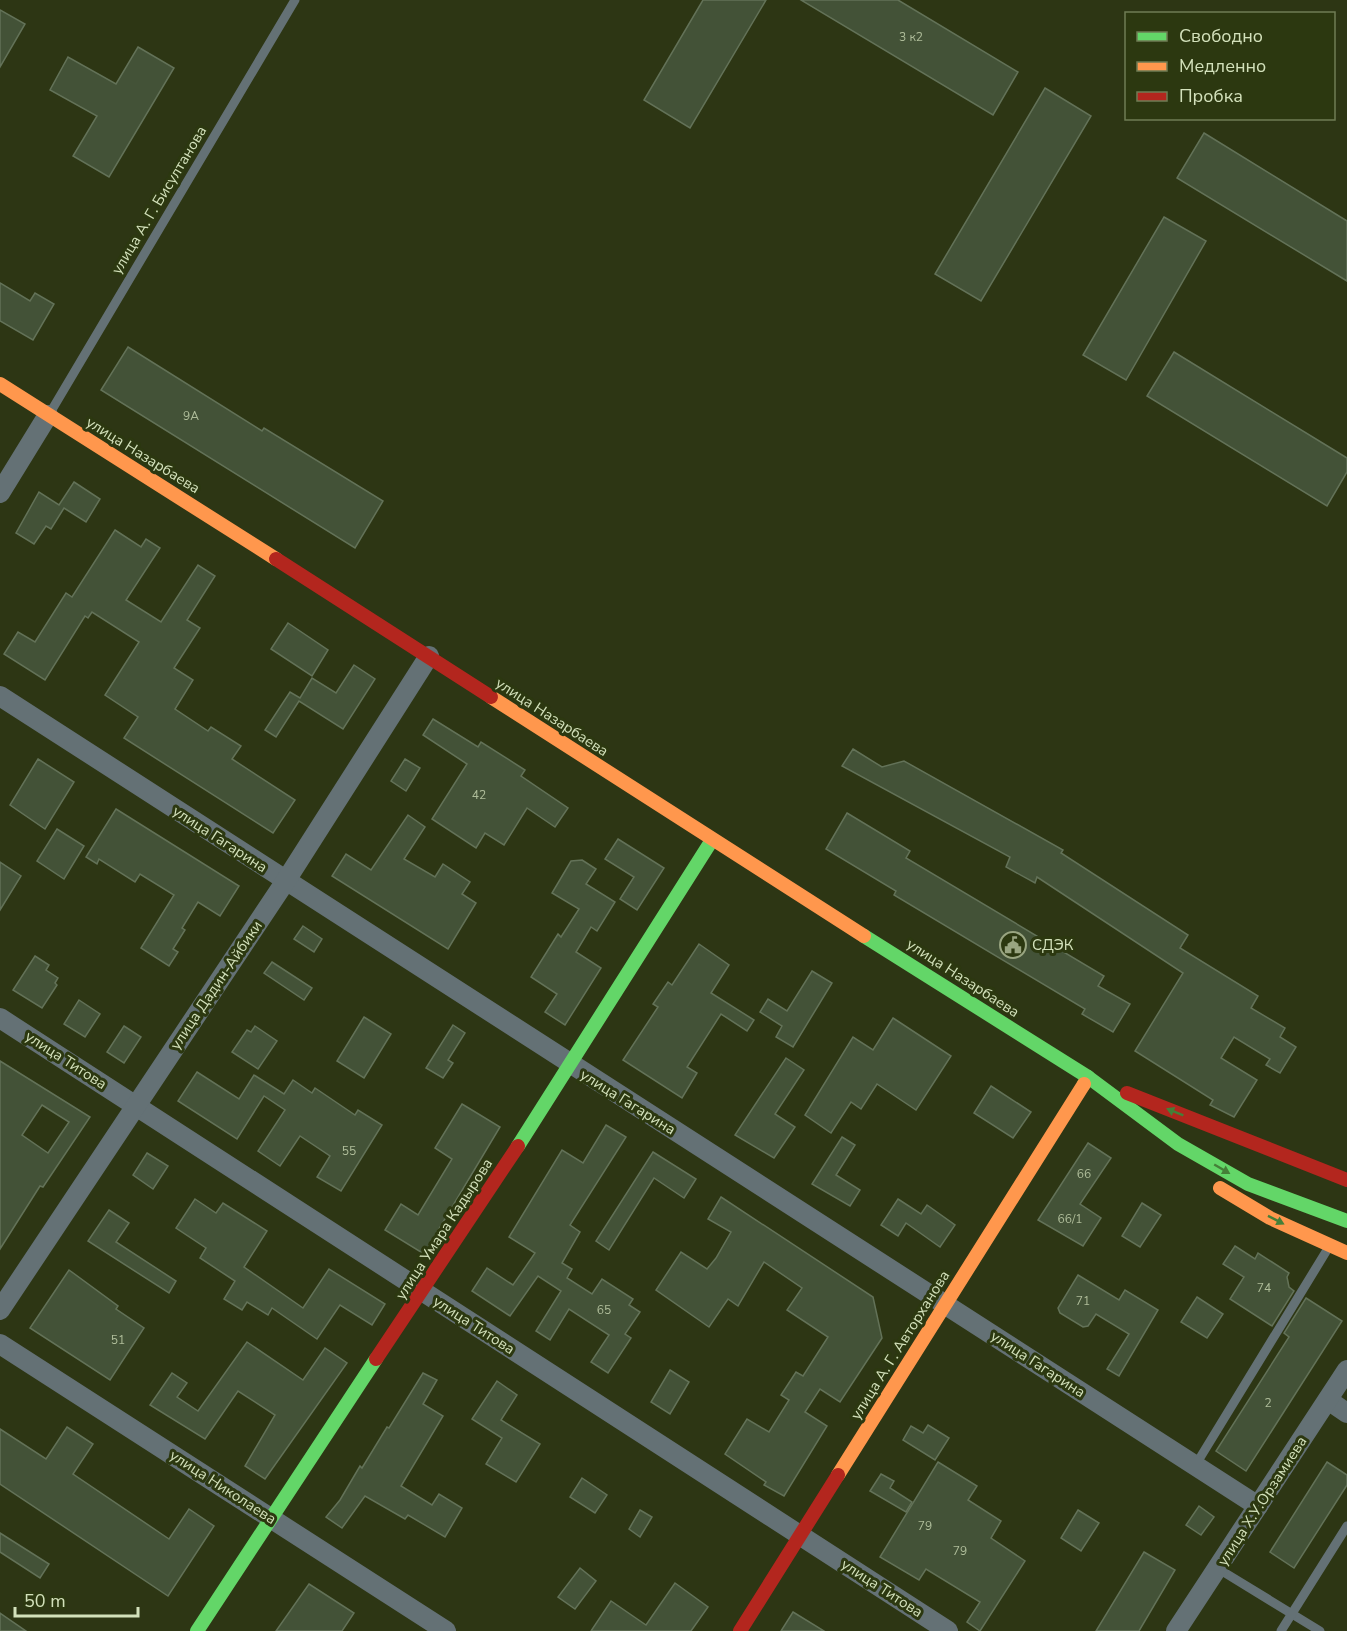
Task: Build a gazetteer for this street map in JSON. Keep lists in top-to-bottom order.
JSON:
{
  "streets": {
    "main road": ["улица Назарбаева", "улица Умара Кадырова", "улица А. Г. Авторханова"],
    "street": [
      "улица Гагарина",
      "улица Дадин-Айбики",
      "улица Титова",
      "улица Николаева",
      "улица Х.У.Орзамиева"
    ],
    "lane": ["улица А. Г. Бисултанова"]
  },
  "crossings": [
    ["улица А. Г. Бисултанова", "улица Назарбаева"],
    ["улица Назарбаева", "улица Дадин-Айбики"],
    ["улица Назарбаева", "улица Умара Кадырова"],
    ["улица Назарбаева", "улица А. Г. Авторханова"],
    ["улица Гагарина", "улица Дадин-Айбики"],
    ["улица Гагарина", "улица Умара Кадырова"],
    ["улица Гагарина", "улица А. Г. Авторханова"],
    ["улица Гагарина", "улица Х.У.Орзамиева"],
    ["улица Дадин-Айбики", "улица Титова"],
    ["улица Титова", "улица Умара Кадырова"],
    ["улица Титова", "улица А. Г. Авторханова"],
    ["улица Умара Кадырова", "улица Николаева"]
  ],
  "places": {
    "public building": ["СДЭК"]
  },
  "house_numbers": [
    "3 к2",
    "9А",
    "42",
    "55",
    "66",
    "66/1",
    "74",
    "71",
    "65",
    "51",
    "2",
    "79",
    "79"
  ],
  "legend": ["Свободно", "Медленно", "Пробка"],
  "scale_bar": "50 m"
}
